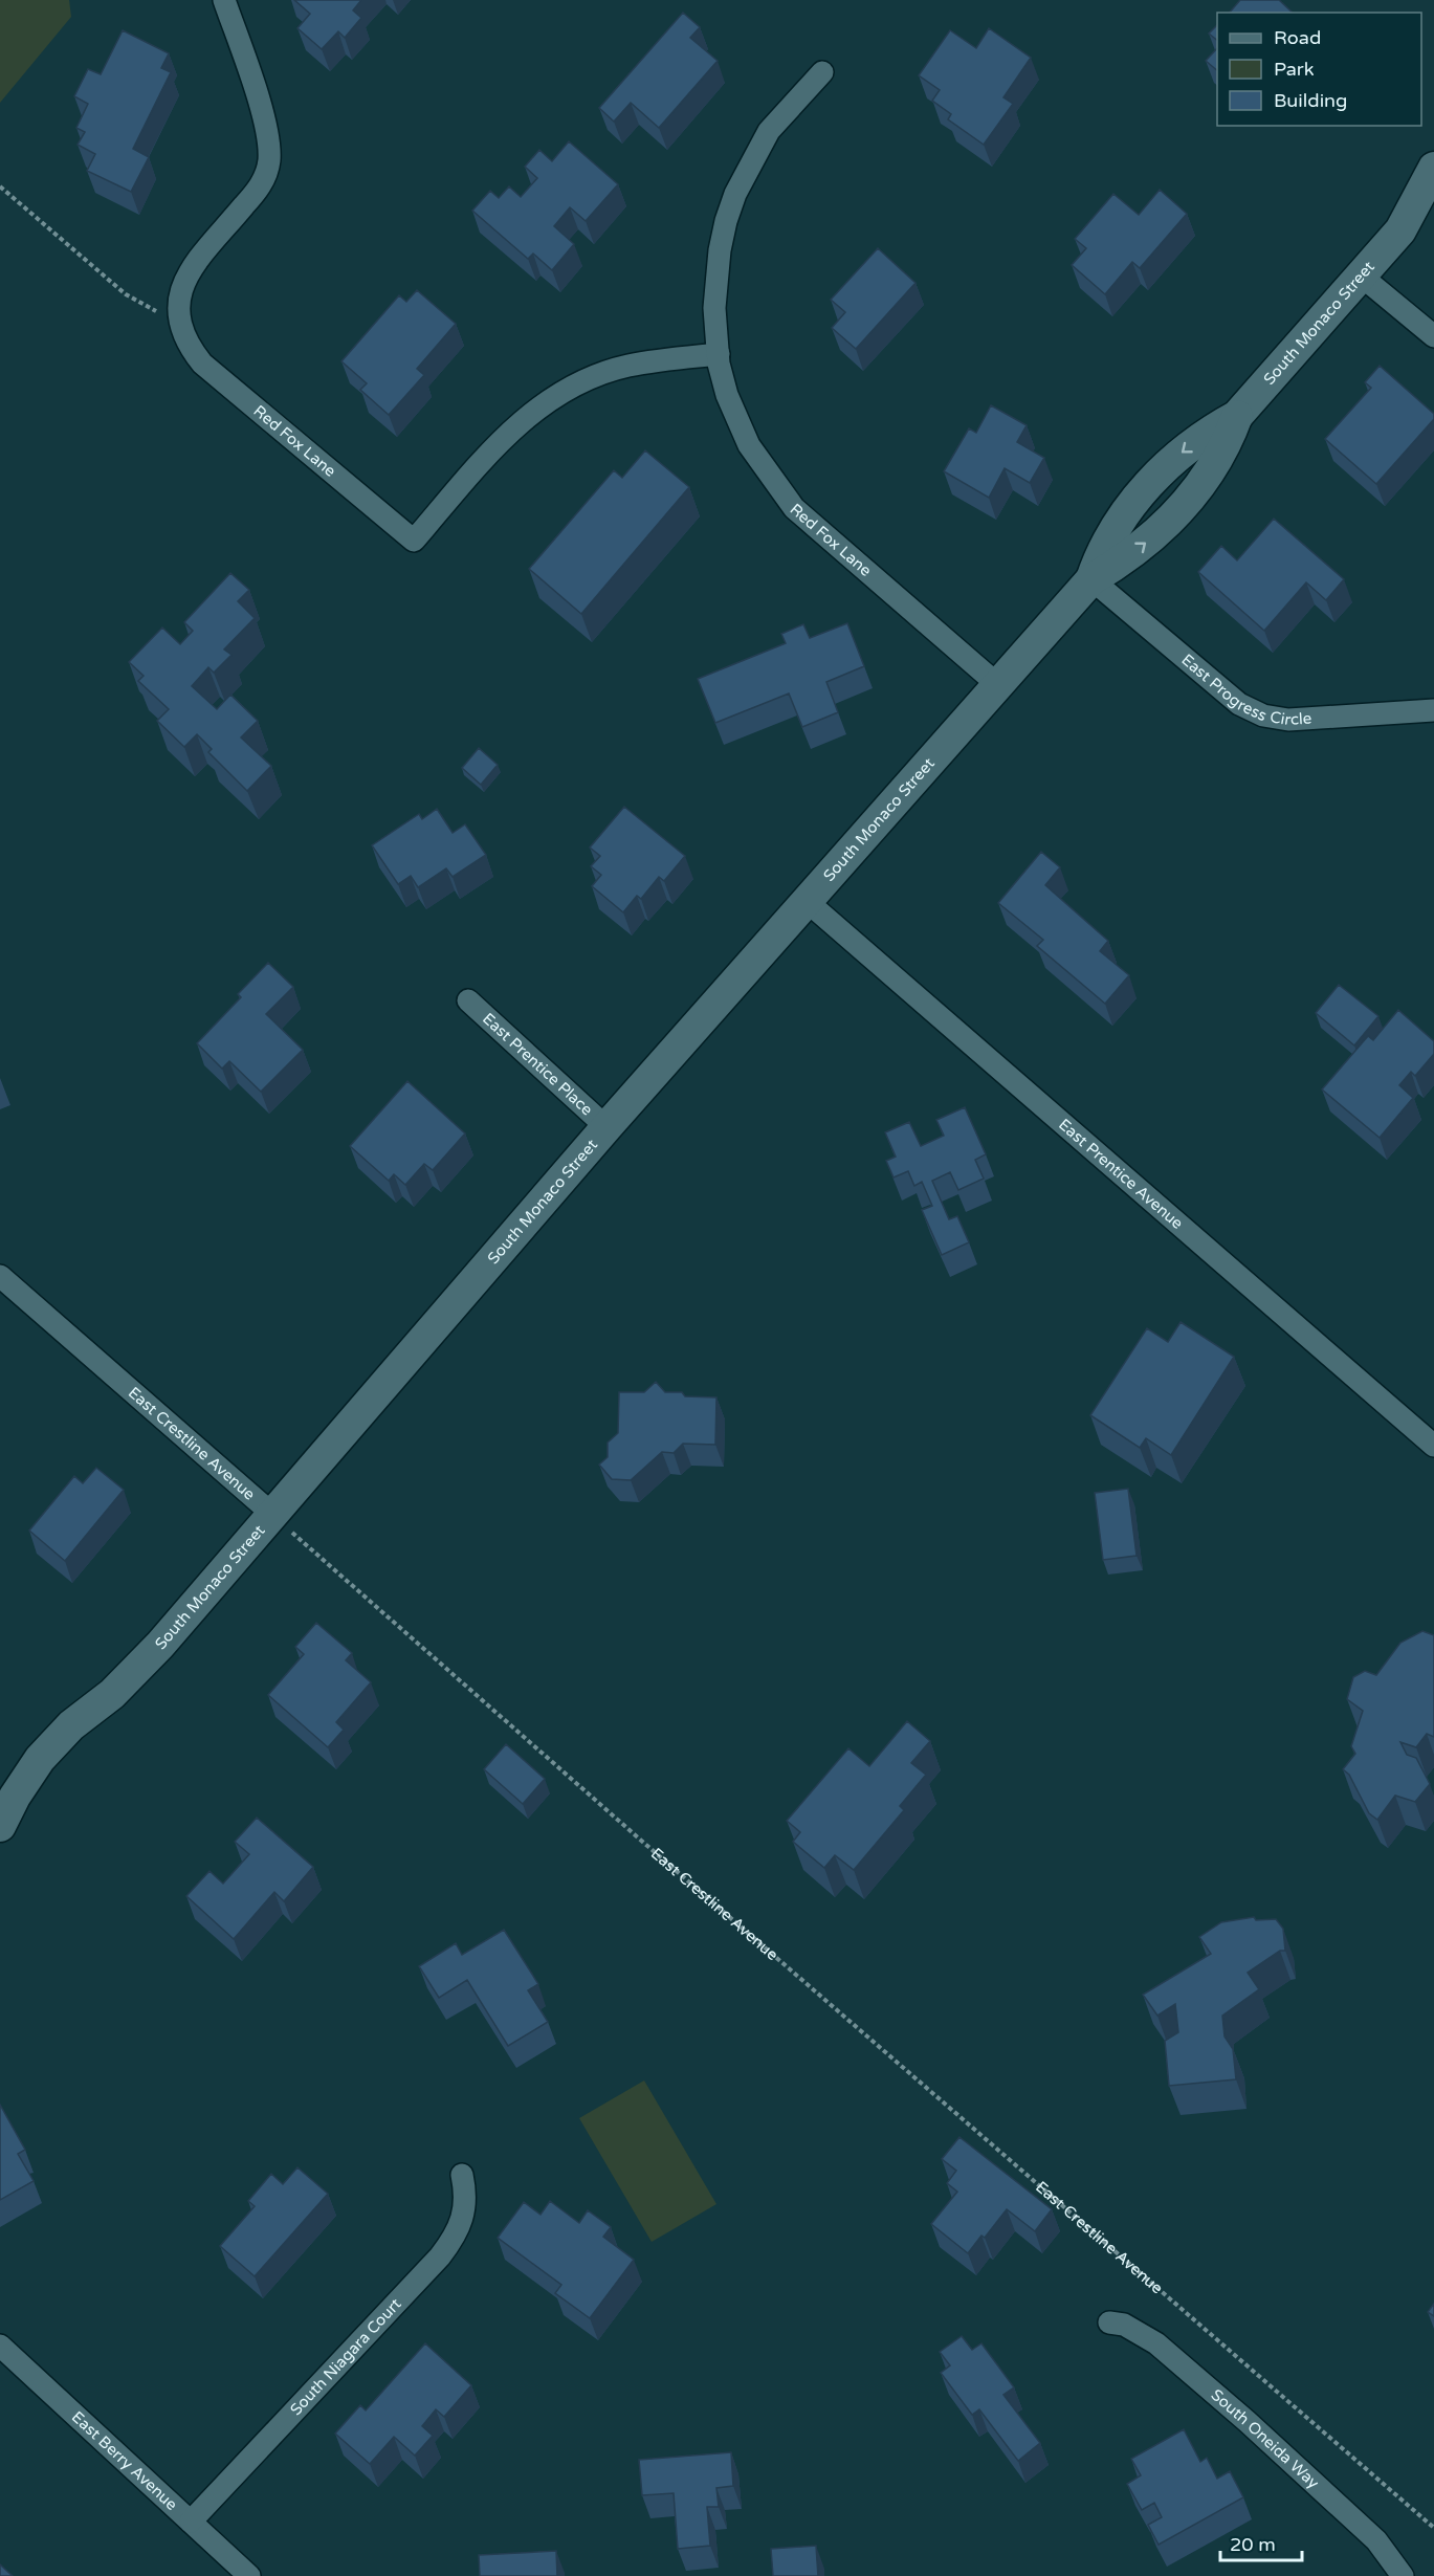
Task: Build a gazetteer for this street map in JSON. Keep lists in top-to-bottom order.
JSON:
{
  "streets": {
    "street": [
      "South Monaco Street",
      "Red Fox Lane",
      "East Progress Circle",
      "East Prentice Place",
      "East Prentice Avenue",
      "East Crestline Avenue",
      "South Niagara Court",
      "South Oneida Way",
      "East Berry Avenue"
    ]
  },
  "crossings": [
    ["South Monaco Street", "Red Fox Lane"],
    ["South Monaco Street", "East Progress Circle"],
    ["South Monaco Street", "East Prentice Place"],
    ["South Monaco Street", "East Prentice Avenue"],
    ["South Monaco Street", "East Crestline Avenue"],
    ["South Niagara Court", "East Berry Avenue"]
  ],
  "legend": ["Road", "Park", "Building"],
  "scale_bar": "20 m"
}
